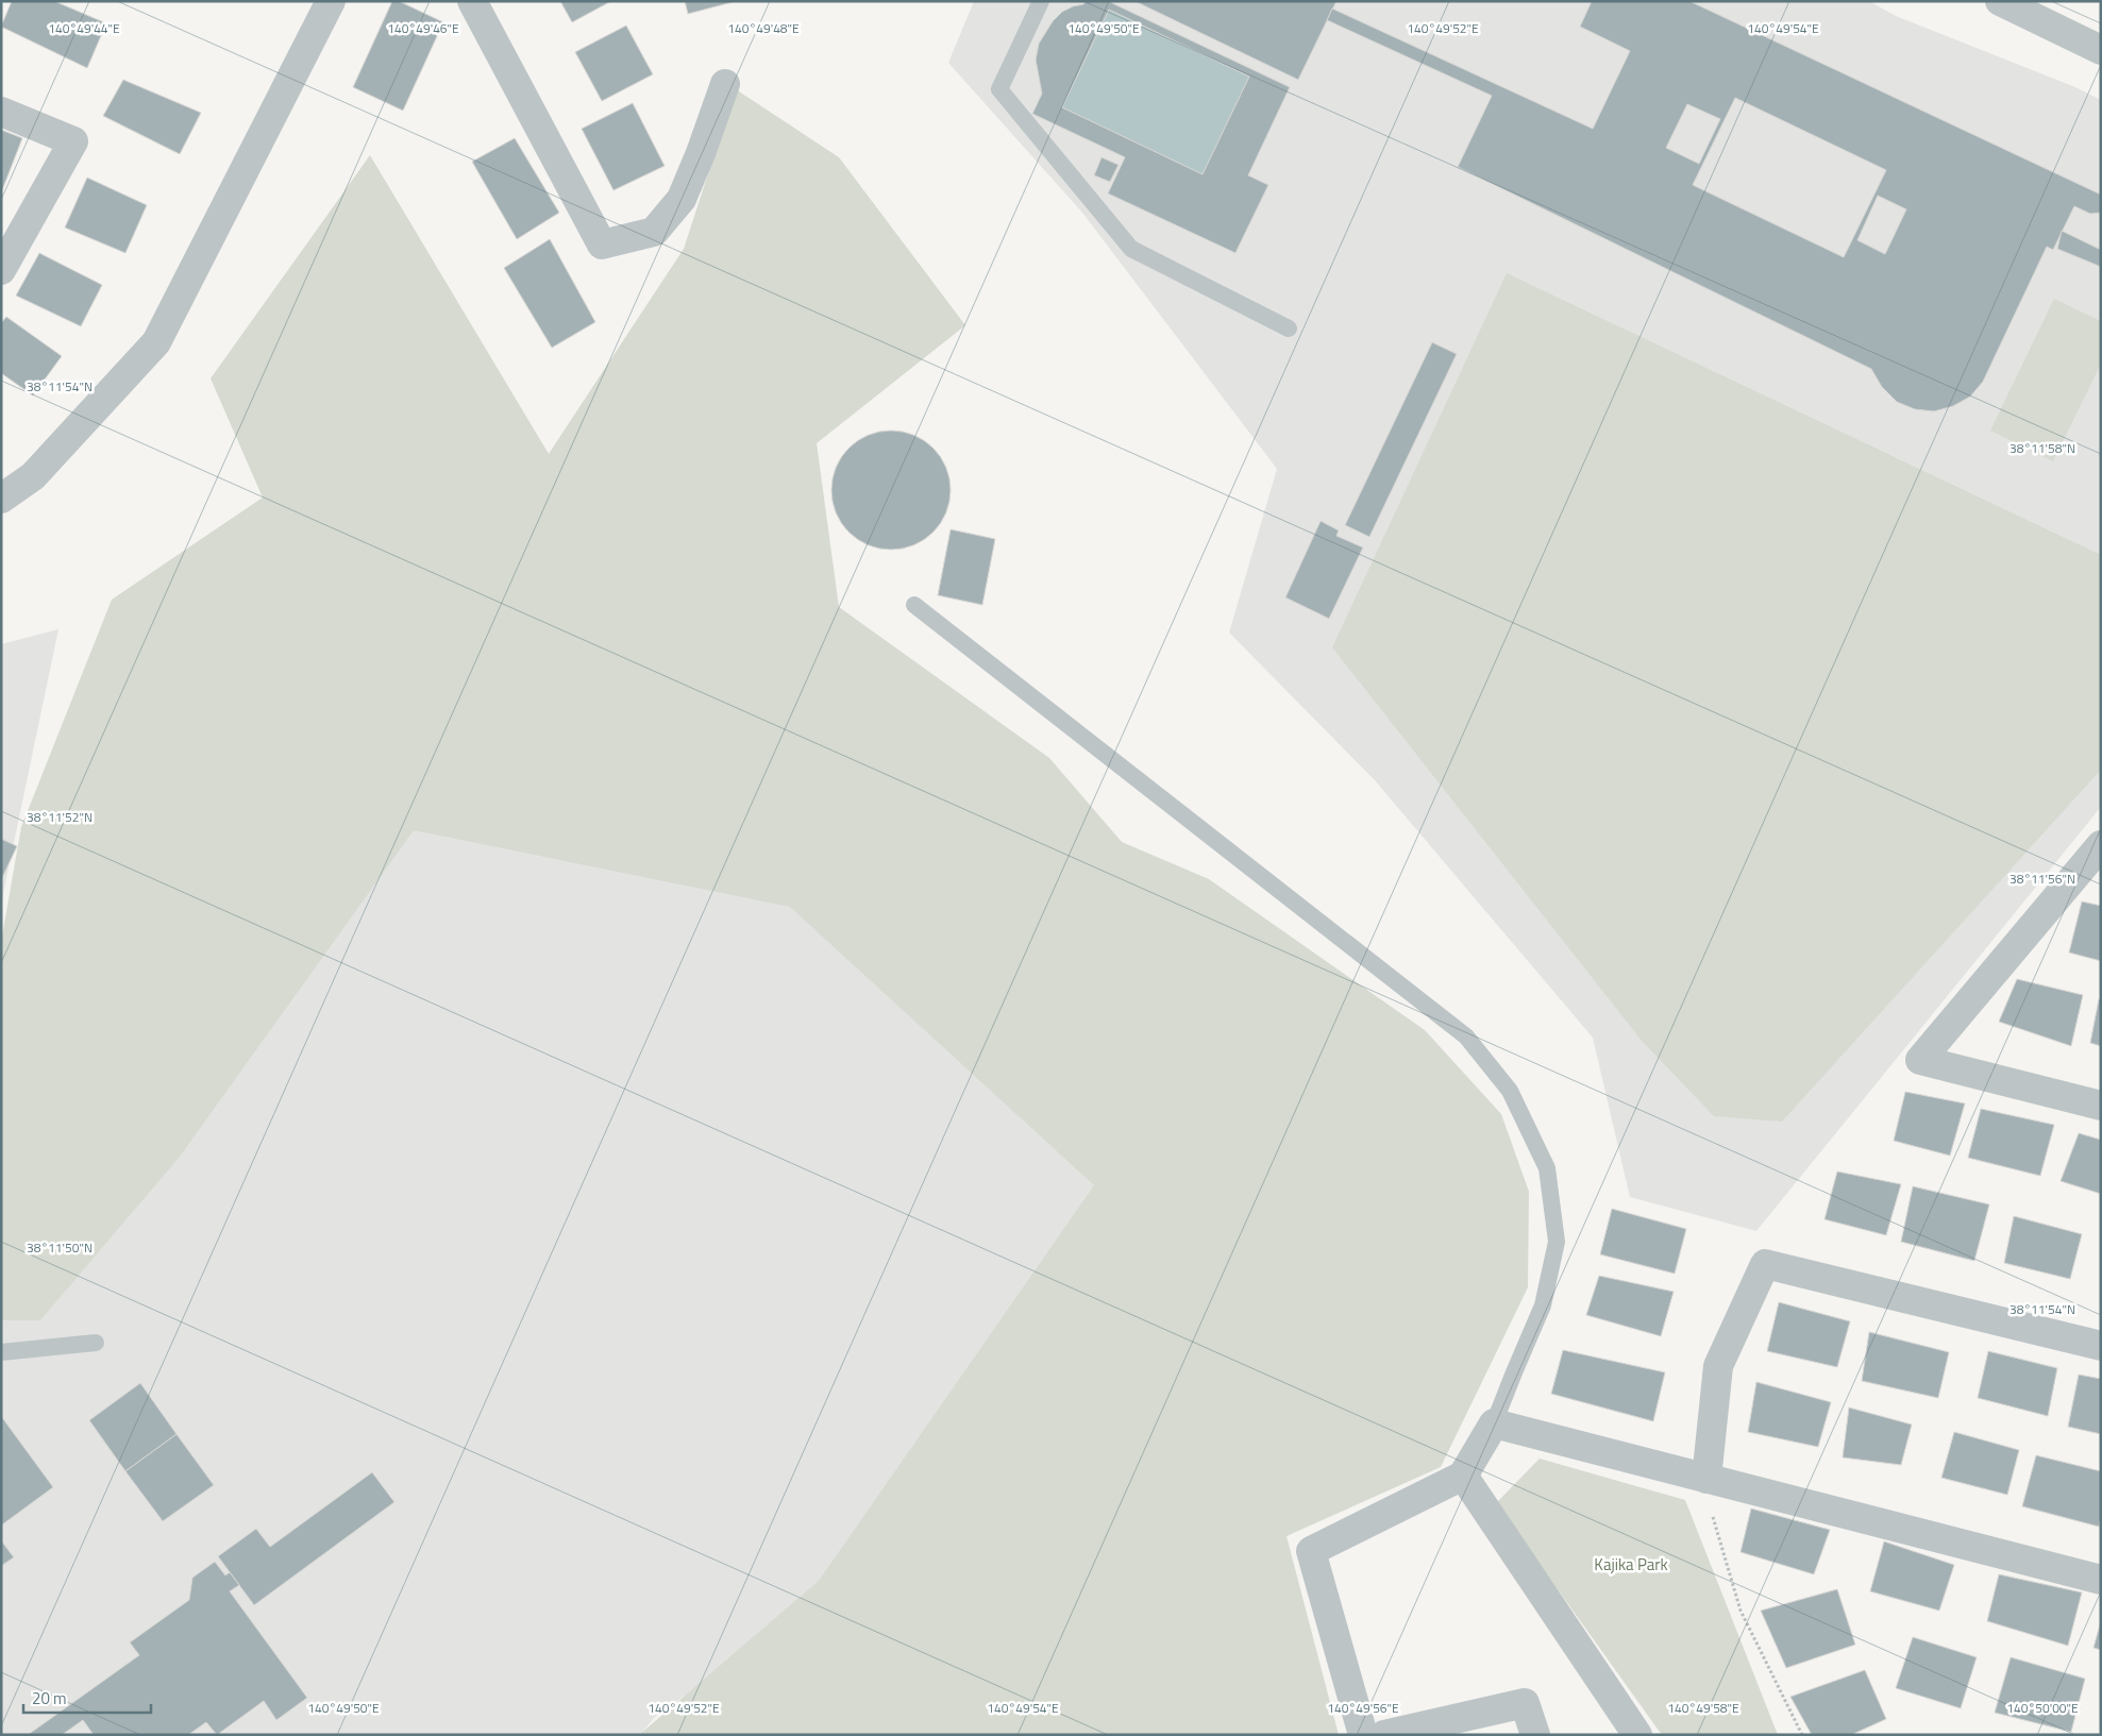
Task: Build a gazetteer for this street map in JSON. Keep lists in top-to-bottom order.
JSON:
{
  "parks": ["Kajika Park"],
  "scale_bar": "20 m",
  "coordinates": [
    "140°49'44\"E",
    "140°49'46\"E",
    "140°49'50\"E",
    "140°49'52\"E",
    "140°49'54\"E",
    "140°49'48\"E",
    "38°11'54\"N",
    "38°11'58\"N",
    "38°11'52\"N",
    "38°11'56\"N",
    "38°11'50\"N",
    "140°49'56\"E",
    "140°49'58\"E",
    "140°50'00\"E"
  ]
}
